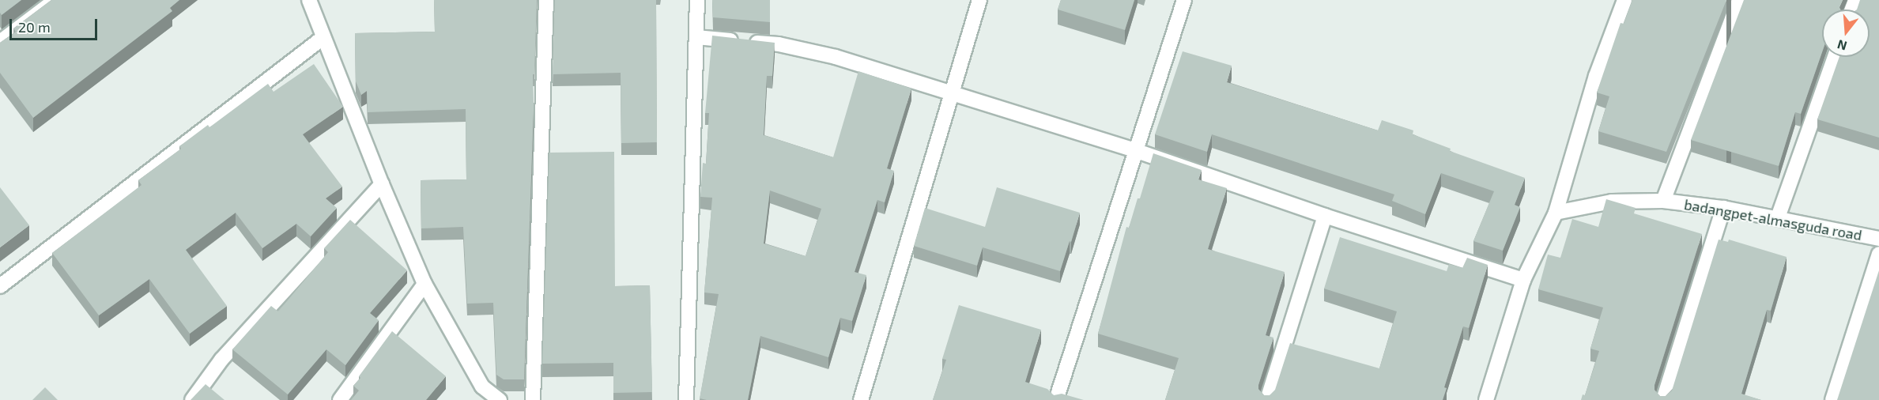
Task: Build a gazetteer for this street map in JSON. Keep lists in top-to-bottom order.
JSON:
{
  "streets": {
    "street": ["badangpet-almasguda road"]
  },
  "scale_bar": "20 m",
  "north": "bottom"
}
